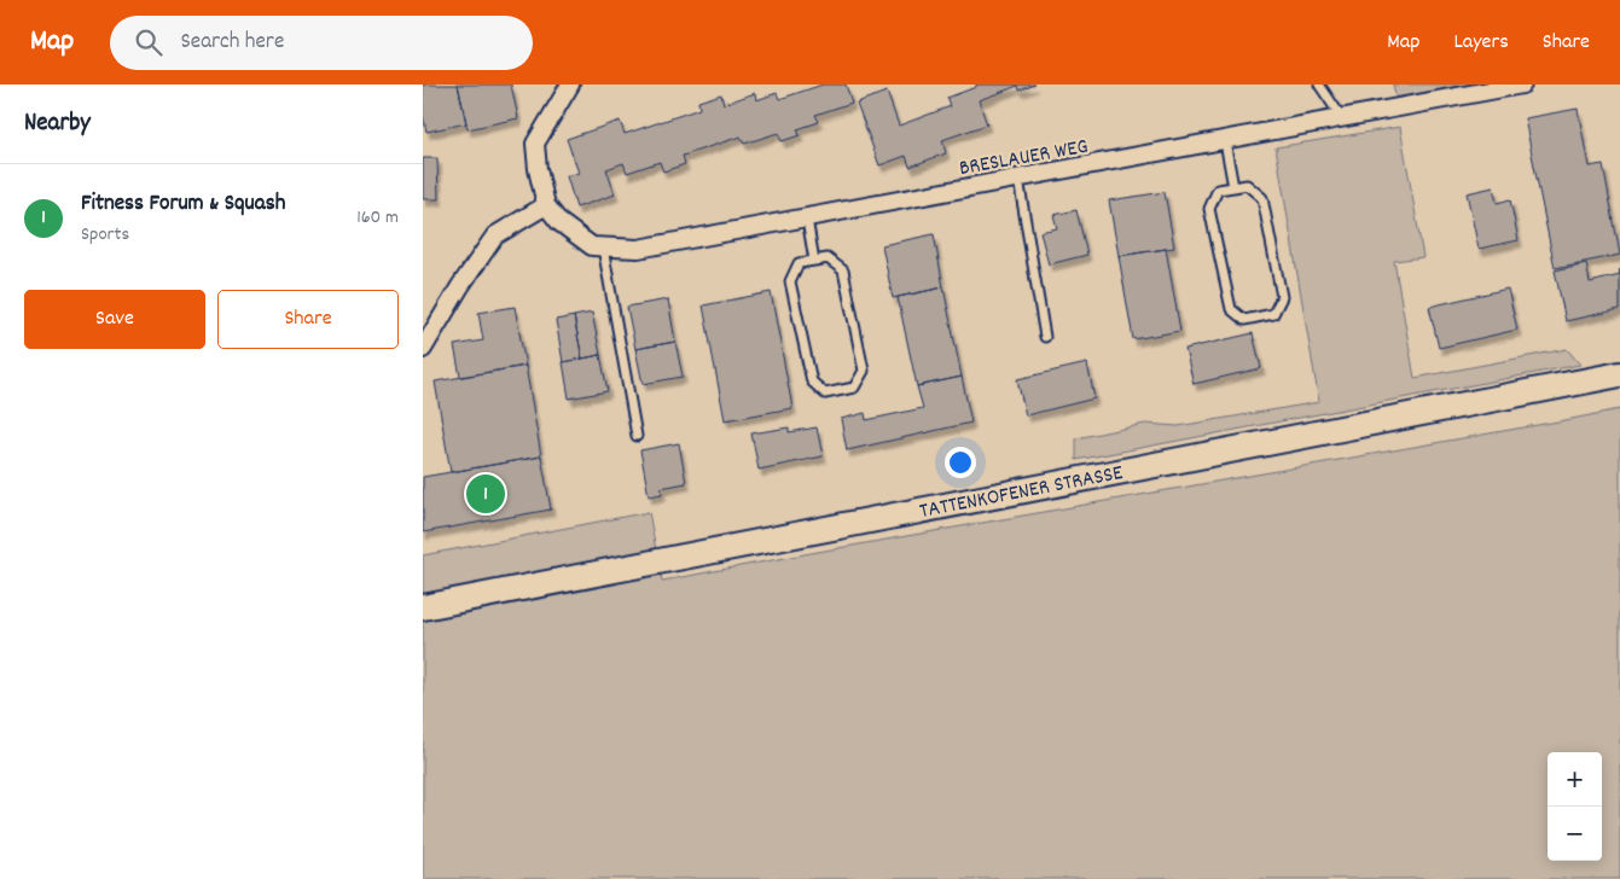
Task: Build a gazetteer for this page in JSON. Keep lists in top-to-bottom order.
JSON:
{
  "streets": {
    "main road": ["TATTENKOFENER STRASSE"],
    "street": ["BRESLAUER WEG"]
  },
  "page": {
    "header": "Map",
    "search": "Search here",
    "nav": ["Map", "Layers", "Share"],
    "heading": "Nearby",
    "list": [
      {
        "mark": "1",
        "name": "Fitness Forum & Squash",
        "note": "Sports",
        "value": "160 m"
      }
    ],
    "buttons": ["Save", "Share"],
    "pins": "1",
    "map_buttons": ["+", "−"]
  }
}
